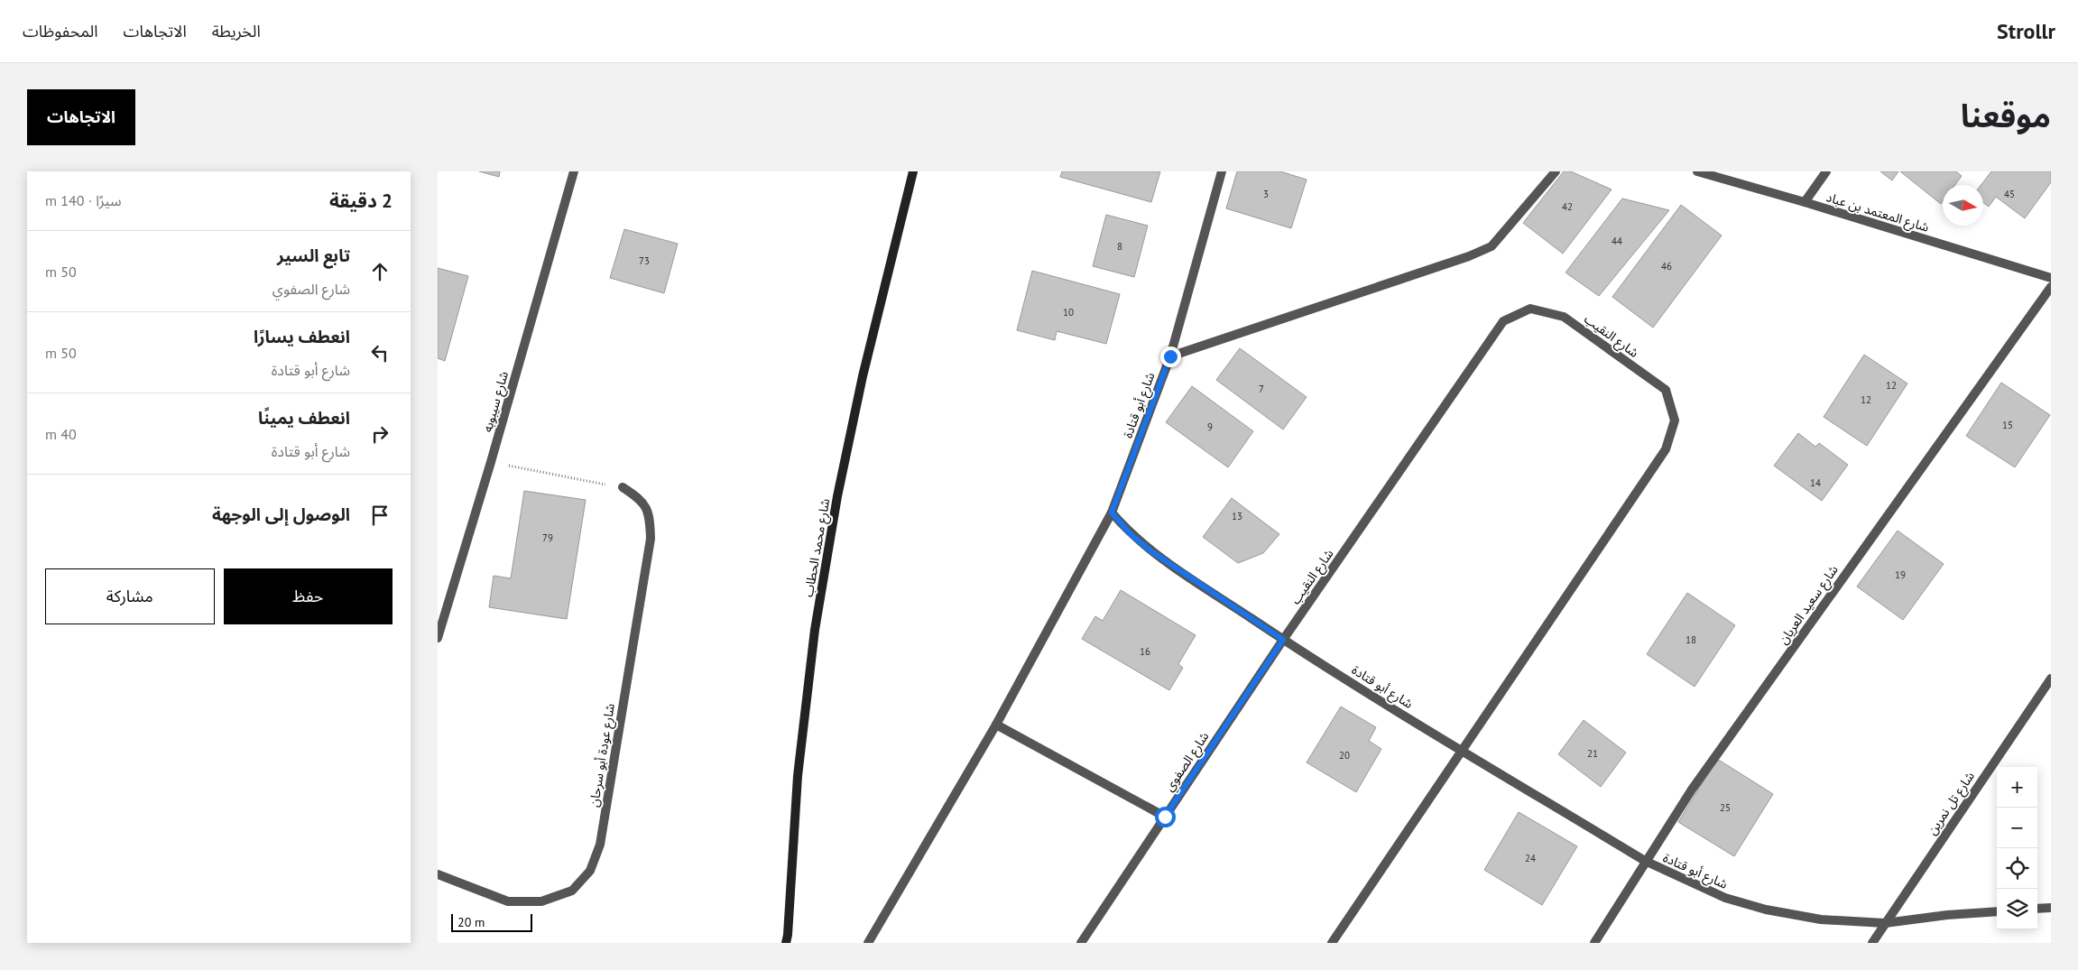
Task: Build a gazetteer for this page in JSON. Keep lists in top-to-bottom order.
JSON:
{
  "streets": {
    "street": [
      "شارع المعتمد بن عباد",
      "شارع النقيب",
      "شارع سيبوبه",
      "شارع أبو قتادة",
      "شارع محمد الحطاب",
      "شارع سعيد العريان",
      "شارع عودة أبو سرحان",
      "شارع الصفوي",
      "شارع تل نمرين"
    ]
  },
  "crossings": [
    ["شارع النقيب", "شارع أبو قتادة"],
    ["شارع النقيب", "شارع الصفوي"],
    ["شارع أبو قتادة", "شارع سعيد العريان"],
    ["شارع أبو قتادة", "شارع الصفوي"],
    ["شارع أبو قتادة", "شارع تل نمرين"]
  ],
  "house_numbers": [
    "3",
    "45",
    "42",
    "44",
    "8",
    "73",
    "46",
    "10",
    "12",
    "7",
    "12",
    "15",
    "9",
    "14",
    "13",
    "79",
    "19",
    "18",
    "16",
    "21",
    "20",
    "25",
    "24"
  ],
  "scale_bar": "20 m",
  "north": "right",
  "page": {
    "header": "Strollr",
    "nav": ["الخريطة", "الاتجاهات", "المحفوظات"],
    "title": "موقعنا",
    "buttons": [
      "الاتجاهات",
      ["حفظ", "مشاركة"]
    ],
    "heading": ["2 دقيقة", "سيرًا · 140 m"],
    "list": [
      ["تابع السير", "شارع الصفوي", "50 m"],
      ["انعطف يسارًا", "شارع أبو قتادة", "50 m"],
      ["انعطف يمينًا", "شارع أبو قتادة", "40 m"],
      "الوصول إلى الوجهة"
    ],
    "map_buttons": ["+", "−"],
    "scale": "20 m"
  }
}
